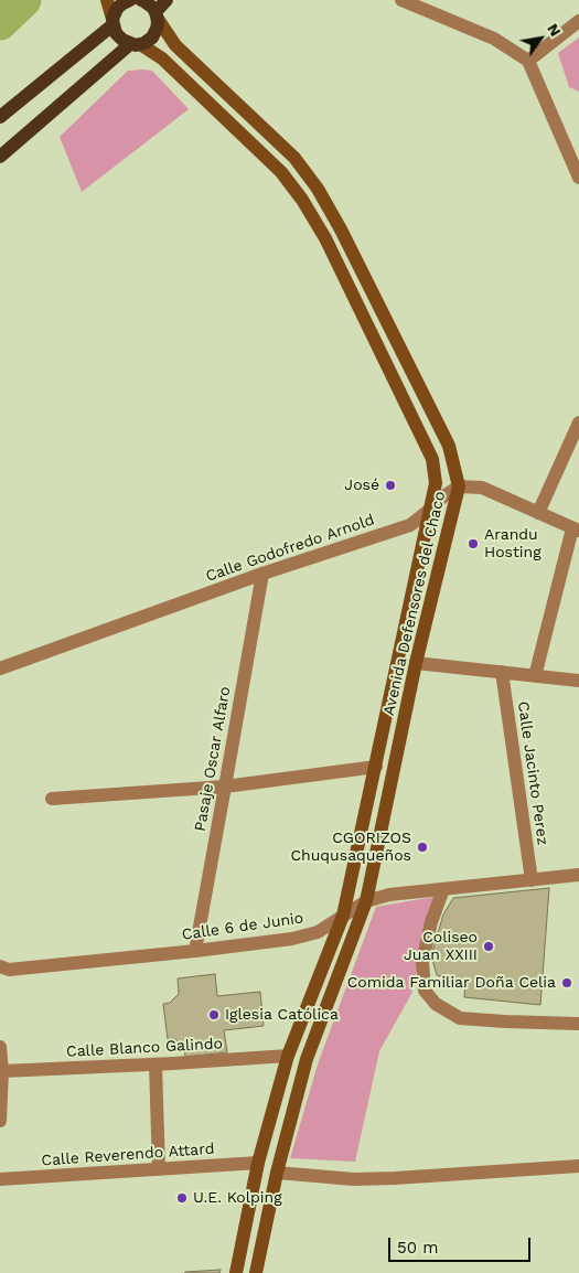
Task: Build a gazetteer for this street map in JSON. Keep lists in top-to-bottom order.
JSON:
{
  "streets": {
    "street": [
      "Calle Godofredo Arnold",
      "Avenida Defensores del Chaco",
      "Pasaje Oscar Alfaro",
      "Calle Jacinto Perez",
      "Calle 6 de Junio",
      "Calle Blanco Galindo",
      "Calle Reverendo Attard"
    ]
  },
  "crossings": [
    ["Calle Godofredo Arnold", "Avenida Defensores del Chaco"],
    ["Calle Godofredo Arnold", "Pasaje Oscar Alfaro"],
    ["Avenida Defensores del Chaco", "Calle 6 de Junio"],
    ["Avenida Defensores del Chaco", "Calle Blanco Galindo"],
    ["Avenida Defensores del Chaco", "Calle Reverendo Attard"],
    ["Pasaje Oscar Alfaro", "Calle 6 de Junio"],
    ["Calle Jacinto Perez", "Calle 6 de Junio"]
  ],
  "places": [
    "José",
    "Arandu Hosting",
    "CGORIZOS Chuqusaqueños",
    "Coliseo Juan XXIII",
    "Comida Familiar Doña Celia",
    "Iglesia Católica",
    "U.E. Kolping"
  ],
  "scale_bar": "50 m",
  "north": "top right"
}
